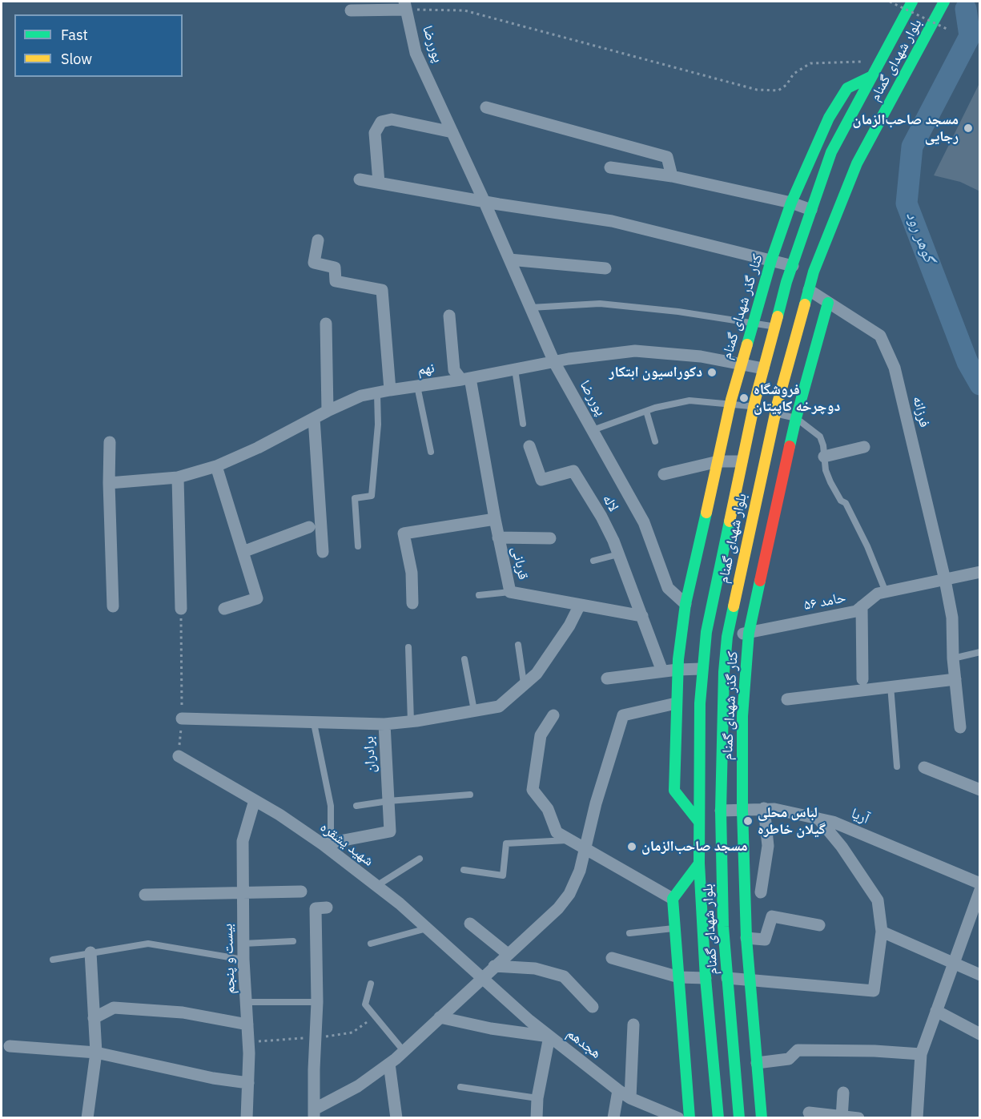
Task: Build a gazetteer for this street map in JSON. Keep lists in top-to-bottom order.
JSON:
{
  "streets": {
    "main road": ["بلوار شهدای گمنام", "کنار گذر شهدای گمنام"],
    "street": [
      "پوررضا",
      "نهم",
      "فرزانه",
      "لاله",
      "قربانی",
      "حامد ۵۶",
      "برادران",
      "آریا",
      "شهید یشقره",
      "بیست و پنجم",
      "هجدهم"
    ]
  },
  "crossings": [
    ["پوررضا", "کنار گذر شهدای گمنام"],
    ["پوررضا", "نهم"],
    ["بلوار شهدای گمنام", "کنار گذر شهدای گمنام"],
    ["بلوار شهدای گمنام", "نهم"],
    ["بلوار شهدای گمنام", "فرزانه"],
    ["بلوار شهدای گمنام", "حامد ۵۶"],
    ["بلوار شهدای گمنام", "آریا"],
    ["کنار گذر شهدای گمنام", "نهم"],
    ["کنار گذر شهدای گمنام", "فرزانه"],
    ["کنار گذر شهدای گمنام", "حامد ۵۶"],
    ["کنار گذر شهدای گمنام", "آریا"],
    ["نهم", "قربانی"],
    ["فرزانه", "حامد ۵۶"],
    ["لاله", "قربانی"],
    ["برادران", "شهید یشقره"],
    ["شهید یشقره", "بیست و پنجم"],
    ["شهید یشقره", "هجدهم"]
  ],
  "water": ["گوهر رود"],
  "places": [
    "مسجد صاحب‌الزمان رجایی",
    "دکوراسیون ابتکار",
    "فروشگاه دوچرخه کاپیتان",
    "لباس محلی گیلان خاطره",
    "مسجد صاحب‌الزمان"
  ],
  "legend": ["Fast", "Slow"]
}
